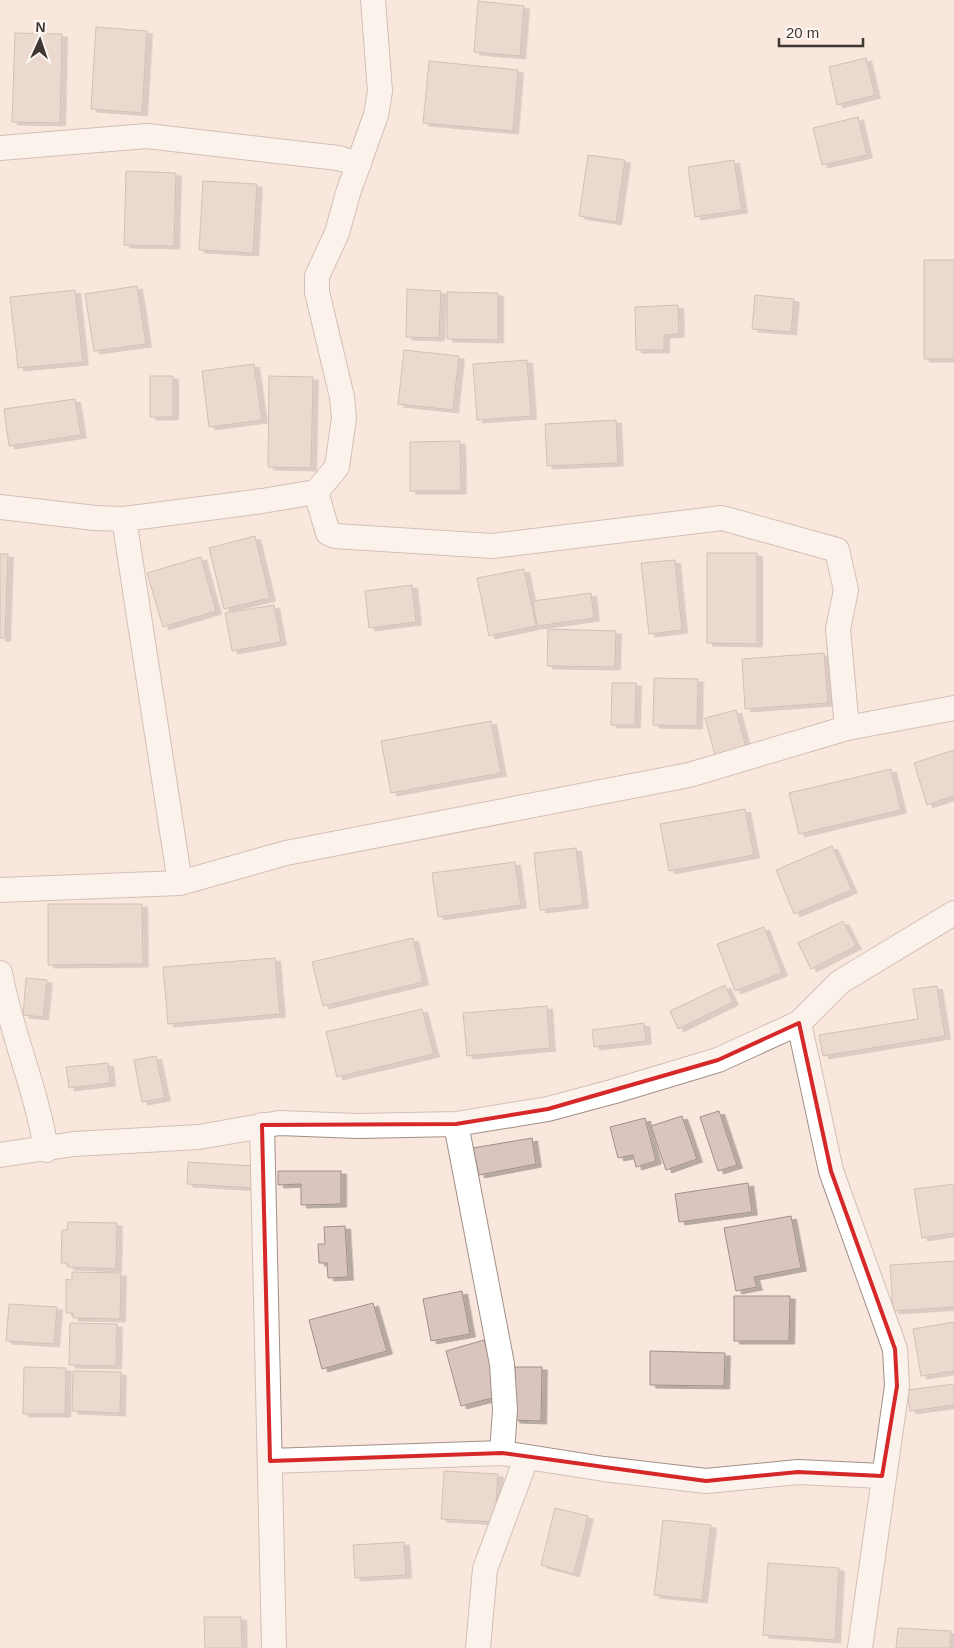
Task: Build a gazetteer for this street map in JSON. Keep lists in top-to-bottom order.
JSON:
{
  "scale_bar": "20 m",
  "north": "top"
}
